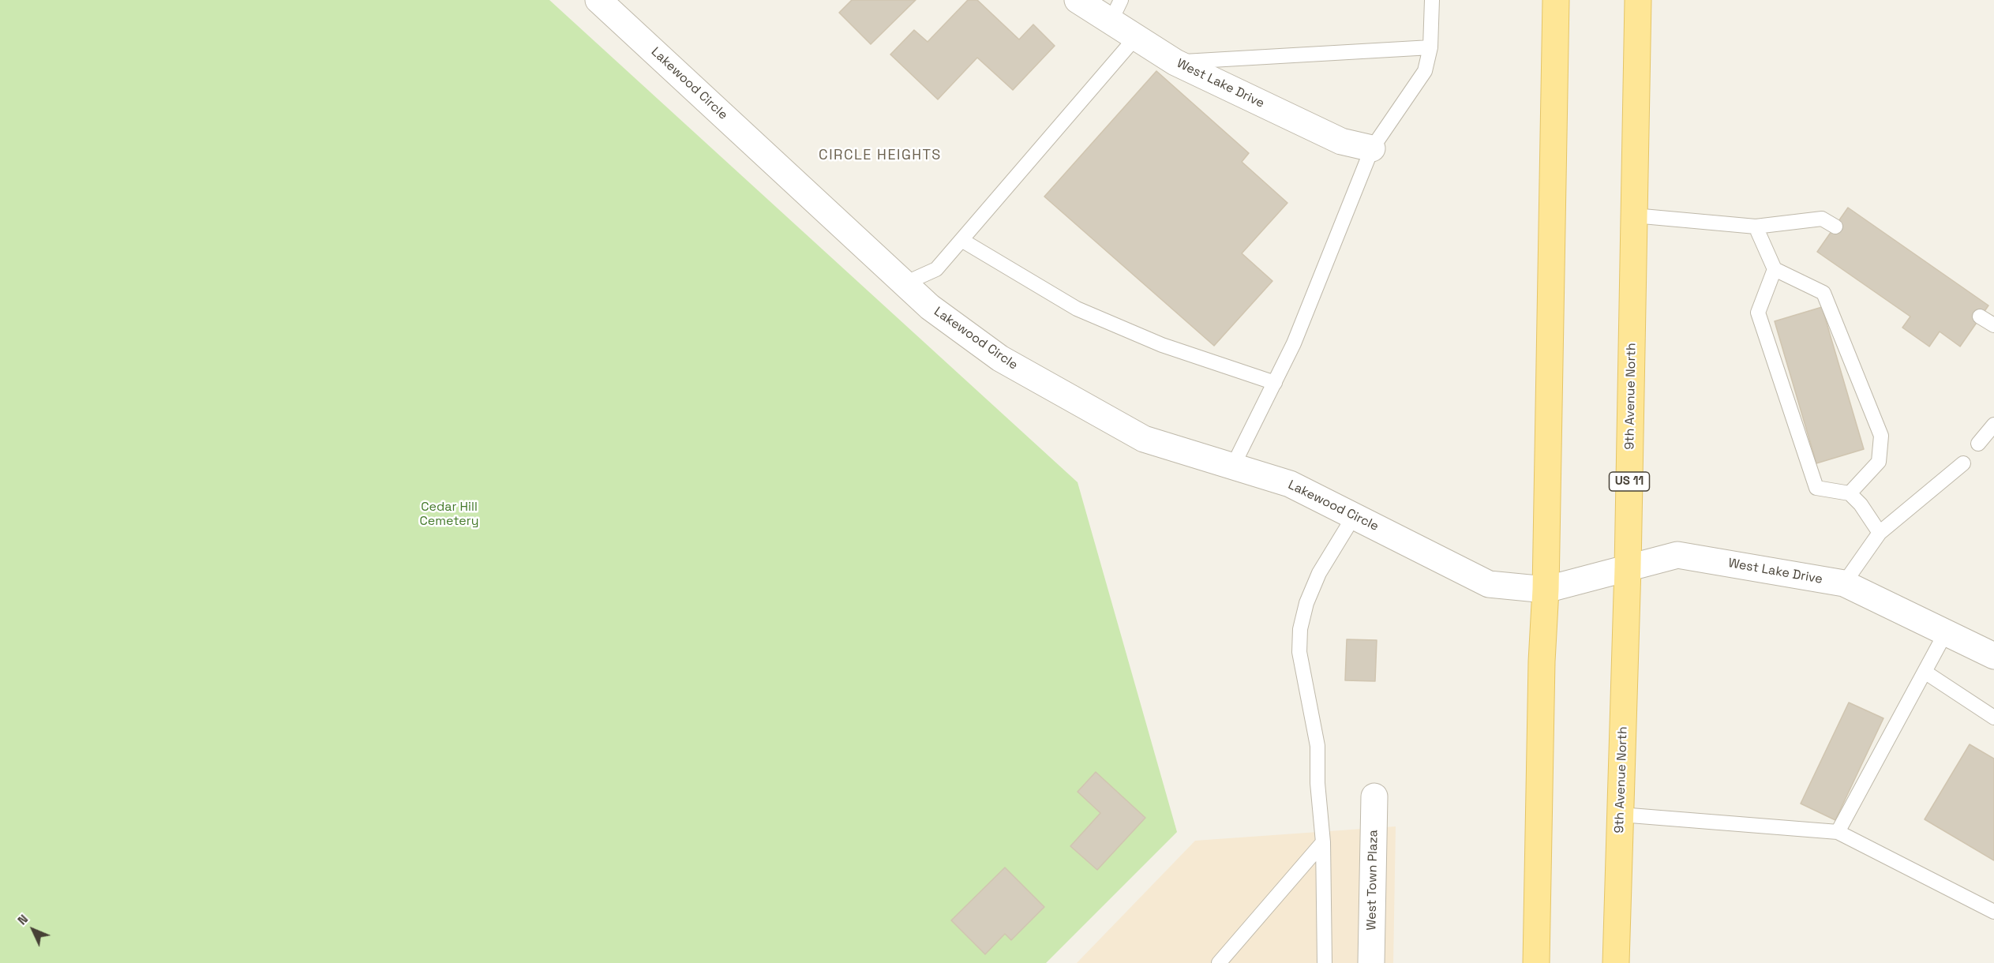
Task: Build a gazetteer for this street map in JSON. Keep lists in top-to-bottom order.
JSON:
{
  "streets": {
    "main road": ["9th Avenue North", "US 11"],
    "street": ["Lakewood Circle", "West Lake Drive", "West Town Plaza"]
  },
  "crossings": [
    ["Lakewood Circle", "West Lake Drive"],
    ["West Lake Drive", "9th Avenue North"]
  ],
  "districts": ["CIRCLE HEIGHTS"],
  "parks": ["Cedar Hill Cemetery"],
  "north": "top left"
}
